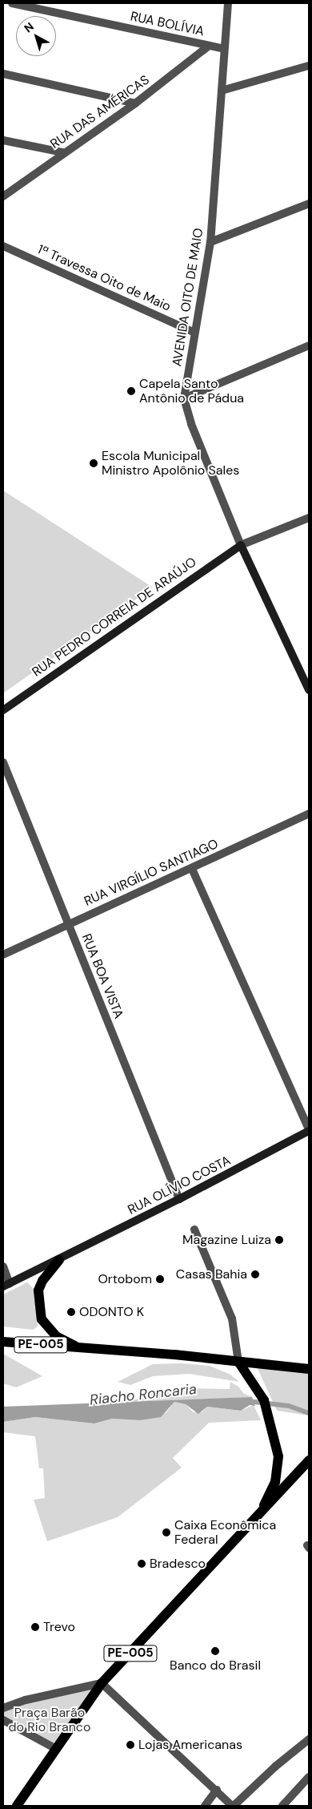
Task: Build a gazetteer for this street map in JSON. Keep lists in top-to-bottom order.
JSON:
{
  "streets": {
    "main road": ["PE-005"],
    "street": [
      "RUA BOLÍVIA",
      "RUA DAS AMÉRICAS",
      "1ª Travessa Oito de Maio",
      "AVENIDA OITO DE MAIO",
      "RUA PEDRO CORREIA DE ARAÚJO",
      "RUA VIRGÍLIO SANTIAGO",
      "RUA BOA VISTA",
      "RUA OLÍVIO COSTA"
    ]
  },
  "crossings": [
    ["RUA BOLÍVIA", "RUA DAS AMÉRICAS"],
    ["RUA BOLÍVIA", "AVENIDA OITO DE MAIO"],
    ["1ª Travessa Oito de Maio", "AVENIDA OITO DE MAIO"],
    ["AVENIDA OITO DE MAIO", "RUA PEDRO CORREIA DE ARAÚJO"],
    ["RUA VIRGÍLIO SANTIAGO", "RUA BOA VISTA"],
    ["RUA BOA VISTA", "RUA OLÍVIO COSTA"]
  ],
  "water": ["Riacho Roncaria"],
  "parks": ["Praça Barão do Rio Branco"],
  "places": [
    "Capela Santo Antônio de Pádua",
    "Escola Municipal Ministro Apolônio Sales",
    "Magazine Luiza",
    "Casas Bahia",
    "Ortobom",
    "ODONTO K",
    "Caixa Econômica Federal",
    "Bradesco",
    "Trevo",
    "Banco do Brasil",
    "Lojas Americanas"
  ],
  "north": "top left"
}
